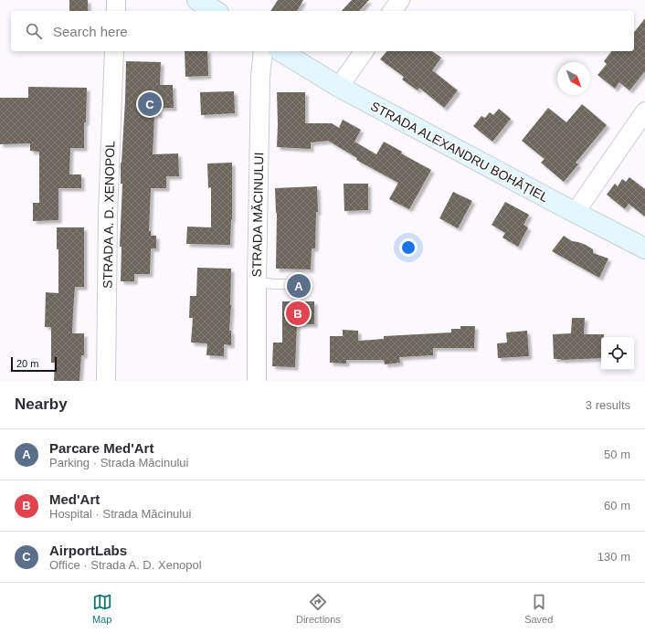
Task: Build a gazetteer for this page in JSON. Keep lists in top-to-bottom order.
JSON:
{
  "streets": {
    "main road": ["STRADA ALEXANDRU BOHĂȚIEL"],
    "street": ["STRADA A. D. XENOPOL", "STRADA MĂCINULUI"]
  },
  "scale_bar": "20 m",
  "north": "bottom right",
  "page": {
    "search": "Search here",
    "pins": ["C", "A", "B"],
    "scale": "20 m",
    "heading": ["Nearby", "3 results"],
    "list": [
      {
        "mark": "A",
        "name": "Parcare Med'Art",
        "note": "Parking · Strada Măcinului",
        "value": "50 m"
      },
      {
        "mark": "B",
        "name": "Med'Art",
        "note": "Hospital · Strada Măcinului",
        "value": "60 m"
      },
      {
        "mark": "C",
        "name": "AirportLabs",
        "note": "Office · Strada A. D. Xenopol",
        "value": "130 m"
      }
    ],
    "nav": ["Map", "Directions", "Saved"]
  }
}
